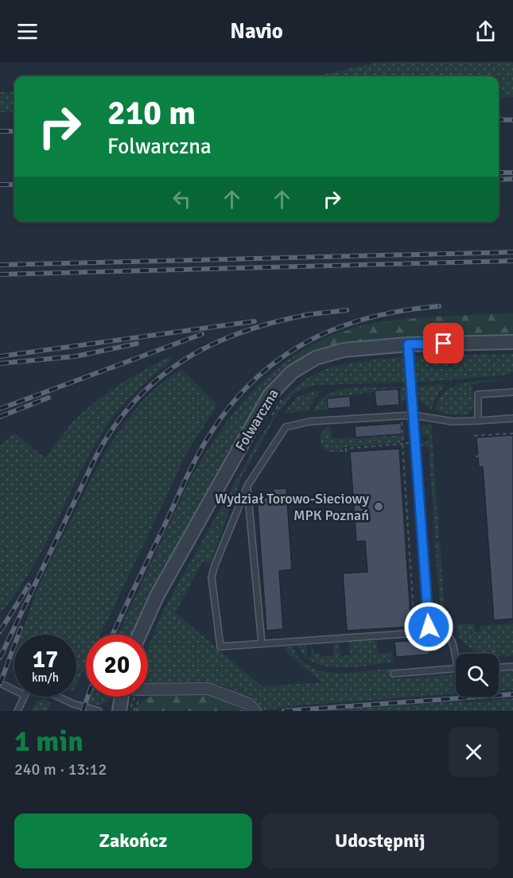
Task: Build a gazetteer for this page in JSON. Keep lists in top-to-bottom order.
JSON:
{
  "streets": {
    "street": ["Folwarczna"]
  },
  "places": ["Wydział Torowo-Sieciowy MPK Poznań"],
  "page": {
    "header": "Navio",
    "turn": ["210 m", "Folwarczna"],
    "speed": "17 km/h",
    "limit": "20",
    "heading": ["1 min", "240 m · 13:12"],
    "buttons": ["Zakończ", "Udostępnij"]
  }
}
